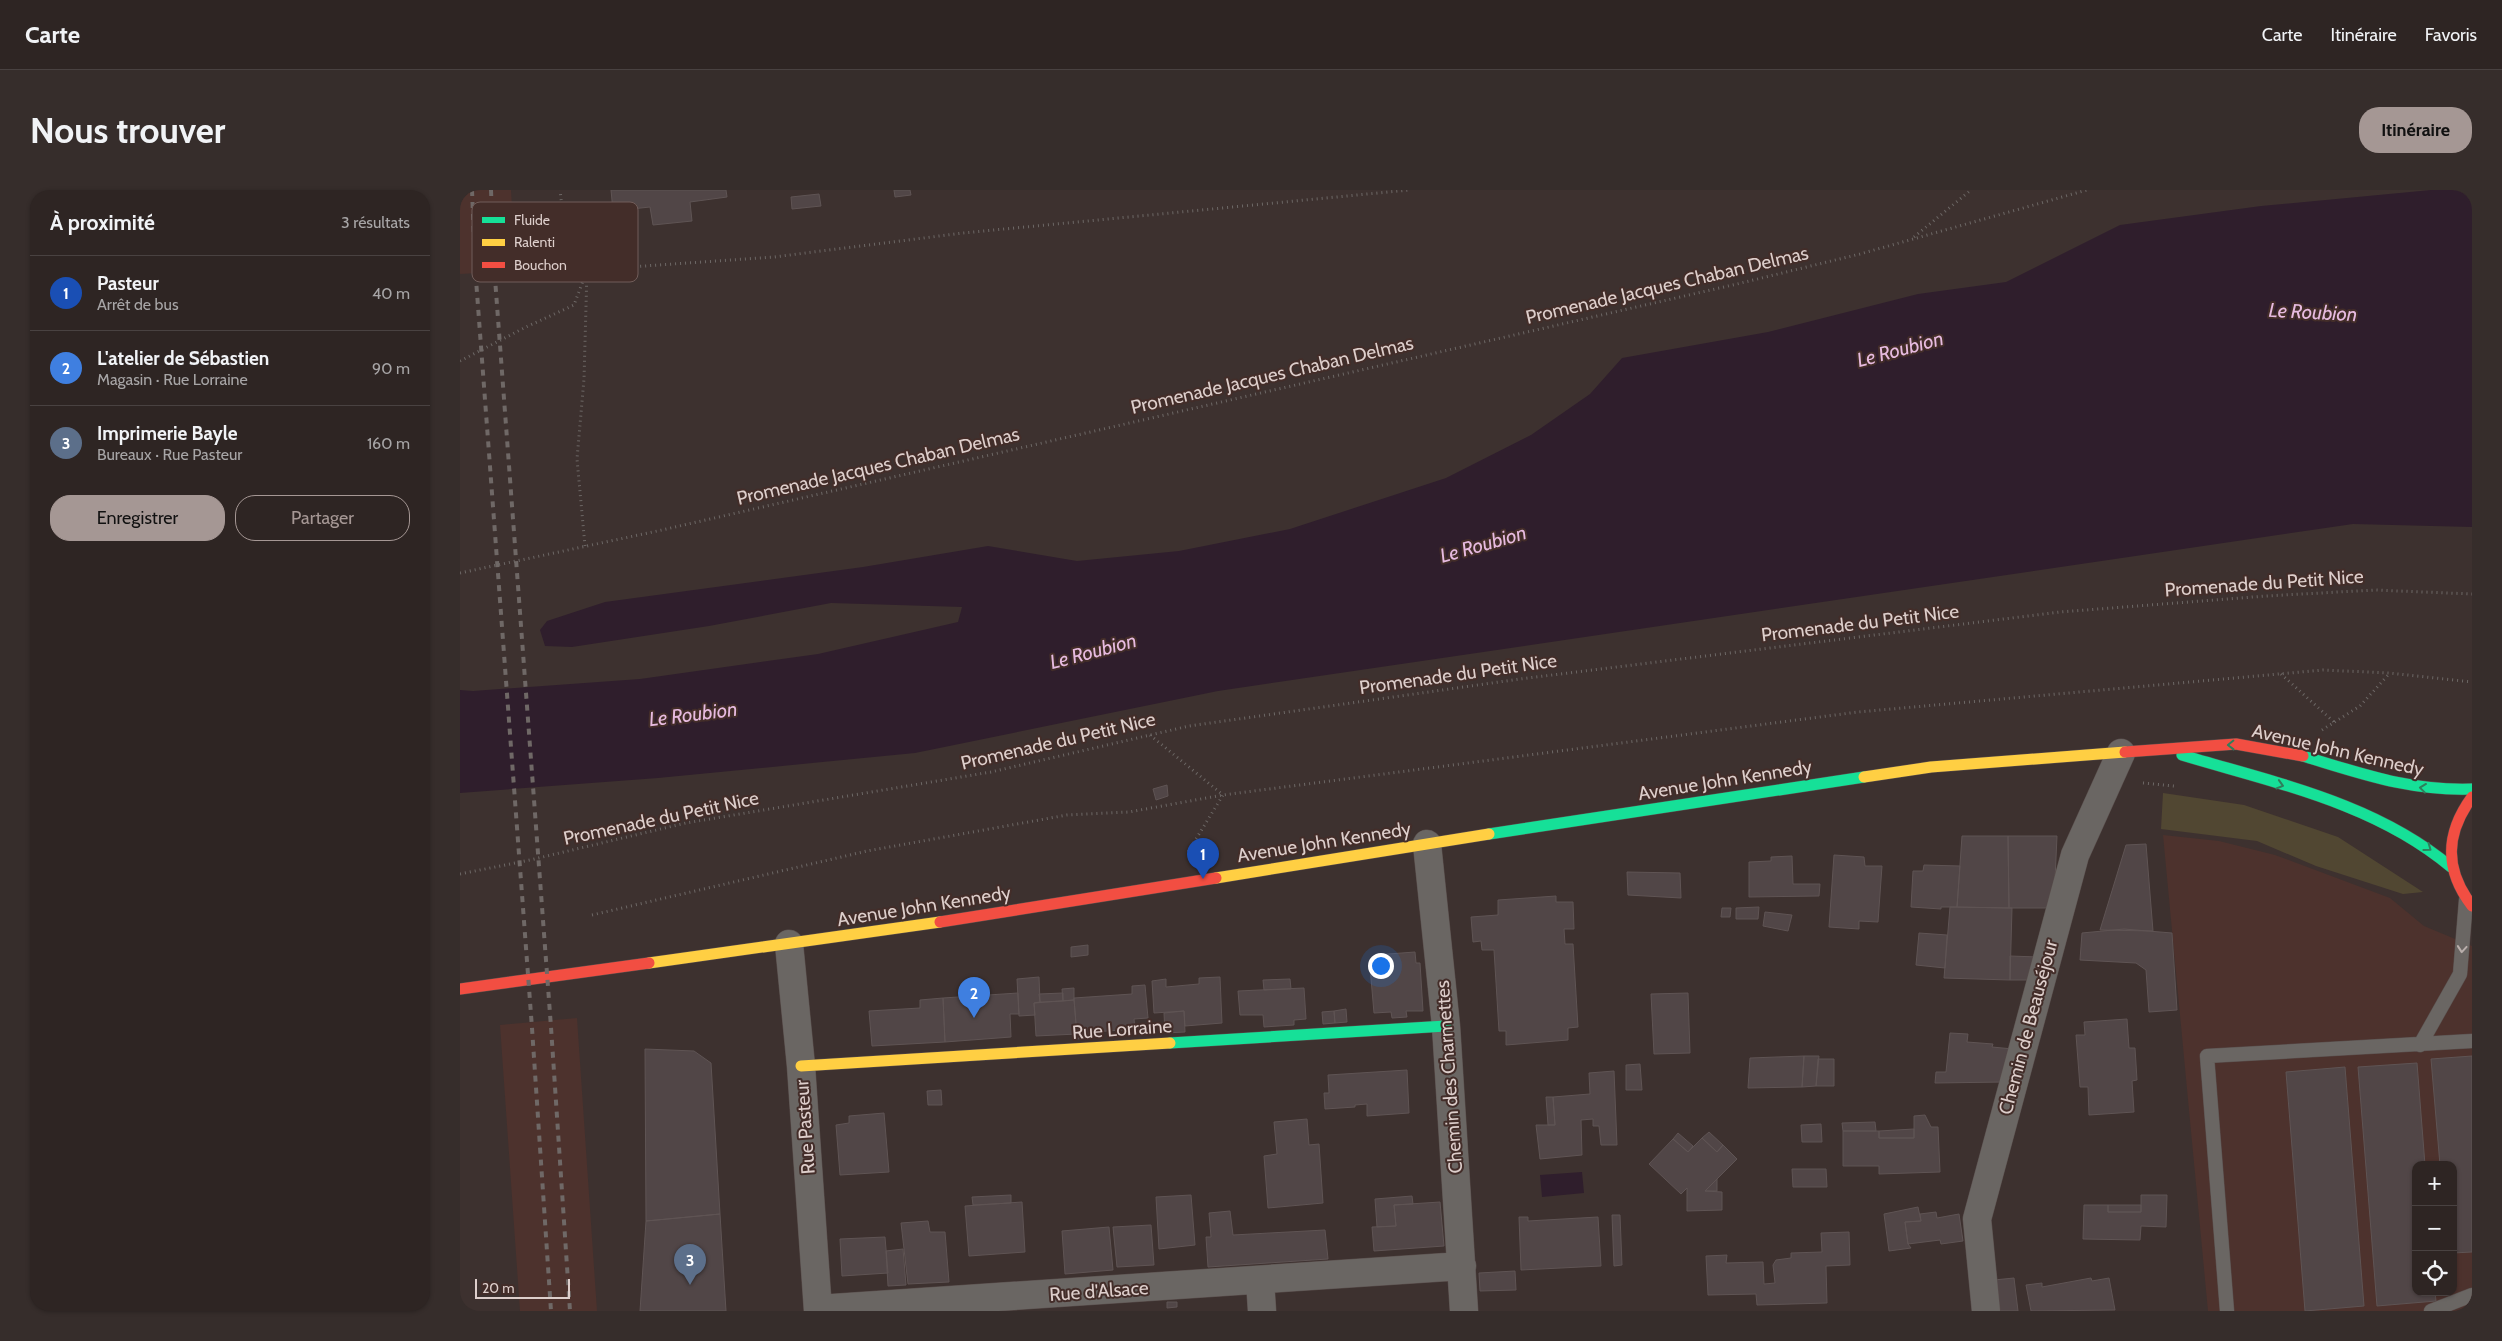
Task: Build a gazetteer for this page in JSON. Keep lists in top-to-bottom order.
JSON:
{
  "streets": {
    "main road": ["Avenue John Kennedy", "Rue Lorraine"],
    "street": [
      "Chemin de Beauséjour",
      "Chemin des Charmettes",
      "Rue Pasteur",
      "Rue d'Alsace"
    ],
    "path": ["Promenade Jacques Chaban Delmas", "Promenade du Petit Nice"]
  },
  "crossings": [
    ["Avenue John Kennedy", "Chemin de Beauséjour"],
    ["Avenue John Kennedy", "Chemin des Charmettes"],
    ["Avenue John Kennedy", "Rue Pasteur"],
    ["Rue Lorraine", "Chemin des Charmettes"],
    ["Rue Lorraine", "Rue Pasteur"],
    ["Chemin des Charmettes", "Rue d'Alsace"],
    ["Rue Pasteur", "Rue d'Alsace"]
  ],
  "water": ["Le Roubion"],
  "legend": ["Fluide", "Ralenti", "Bouchon"],
  "scale_bar": "20 m",
  "page": {
    "header": "Carte",
    "nav": ["Carte", "Itinéraire", "Favoris"],
    "buttons": [
      "Itinéraire",
      ["Enregistrer", "Partager"]
    ],
    "title": "Nous trouver",
    "heading": ["À proximité", "3 résultats"],
    "list": [
      {
        "mark": "1",
        "name": "Pasteur",
        "note": "Arrêt de bus",
        "value": "40 m"
      },
      {
        "mark": "2",
        "name": "L'atelier de Sébastien",
        "note": "Magasin · Rue Lorraine",
        "value": "90 m"
      },
      {
        "mark": "3",
        "name": "Imprimerie Bayle",
        "note": "Bureaux · Rue Pasteur",
        "value": "160 m"
      }
    ],
    "pins": ["1", "2", "3"],
    "map_buttons": ["+", "−"],
    "scale": "20 m"
  }
}
